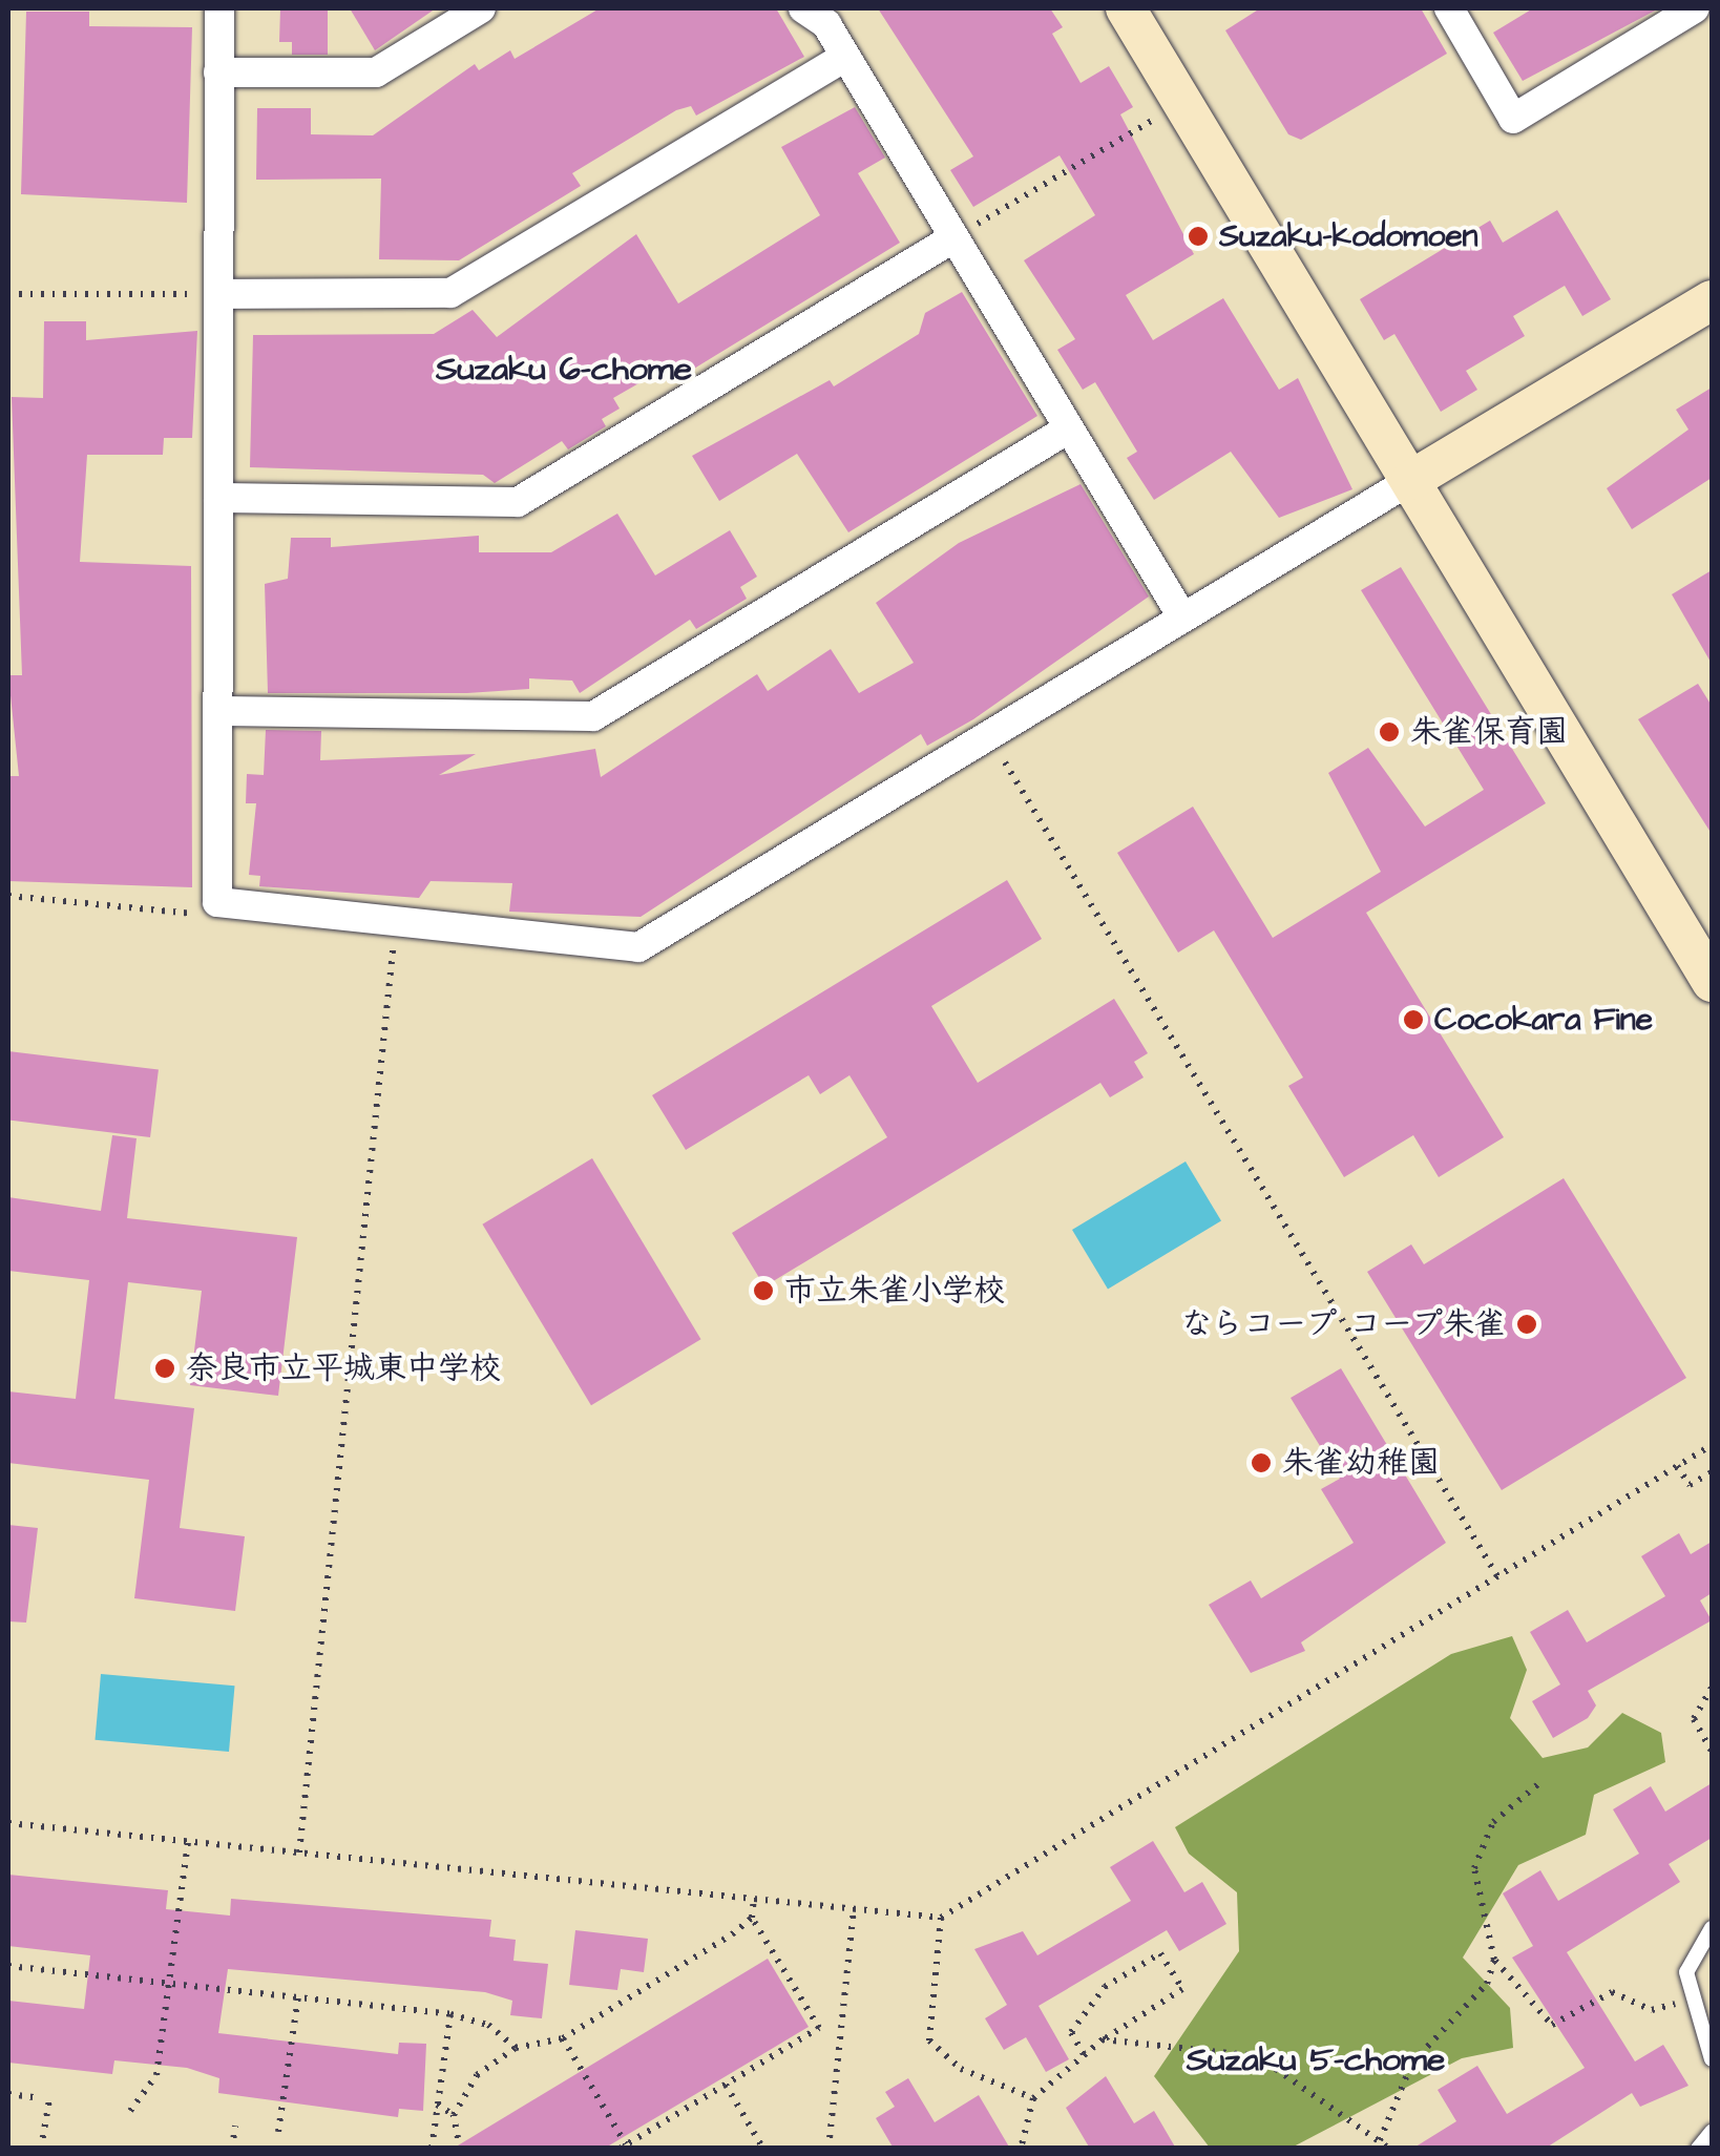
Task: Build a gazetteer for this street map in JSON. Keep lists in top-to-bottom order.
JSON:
{
  "districts": ["Suzaku 6-chome", "Suzaku 5-chome"],
  "places": [
    "Suzaku-kodomoen",
    "朱雀保育園",
    "Cocokara Fine",
    "市立朱雀小学校",
    "ならコープ コープ朱雀",
    "奈良市立平城東中学校",
    "朱雀幼稚園"
  ]
}
